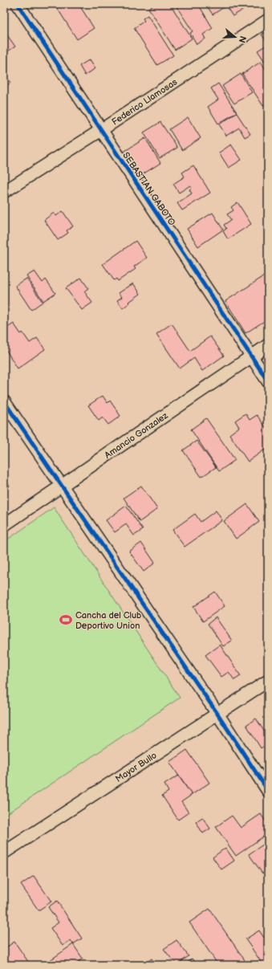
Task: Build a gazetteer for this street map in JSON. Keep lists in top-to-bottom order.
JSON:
{
  "streets": {
    "street": [
      "Federico Llamosas",
      "SEBASTIAN GABOTO",
      "Amancio Gonzalez",
      "Mayor Bullo"
    ]
  },
  "crossings": [
    ["Federico Llamosas", "SEBASTIAN GABOTO"],
    ["SEBASTIAN GABOTO", "Amancio Gonzalez"]
  ],
  "places": {
    "sports": ["Cancha del Club Deportivo Union"]
  },
  "north": "right"
}
